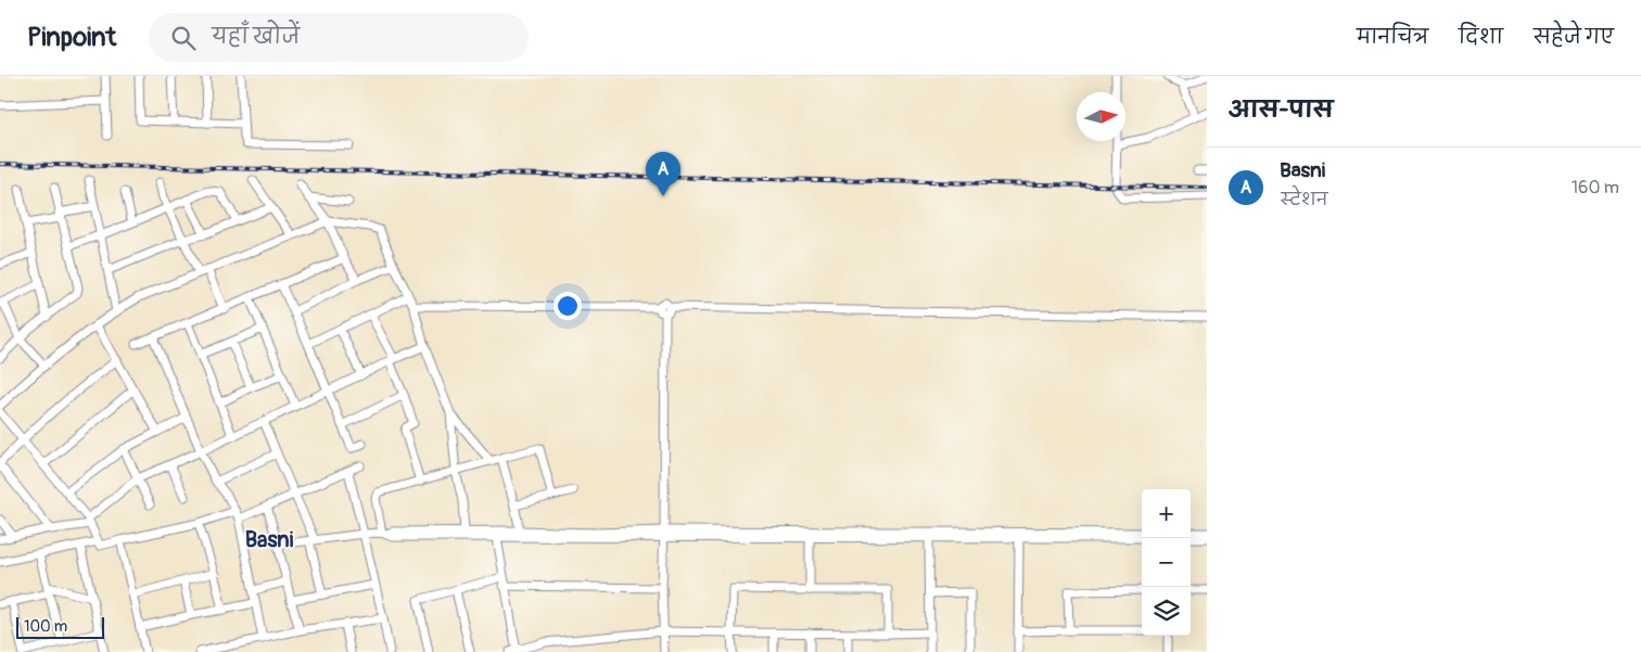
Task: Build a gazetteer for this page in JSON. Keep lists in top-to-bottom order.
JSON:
{
  "districts": ["Basni"],
  "scale_bar": "100 m",
  "north": "right",
  "page": {
    "header": "Pinpoint",
    "search": "यहाँ खोजें",
    "nav": ["मानचित्र", "दिशा", "सहेजे गए"],
    "heading": "आस-पास",
    "list": [
      {
        "mark": "A",
        "name": "Basni",
        "note": "स्टेशन",
        "value": "160 m"
      }
    ],
    "pins": "A",
    "map_buttons": ["+", "−"],
    "scale": "100 m"
  }
}
